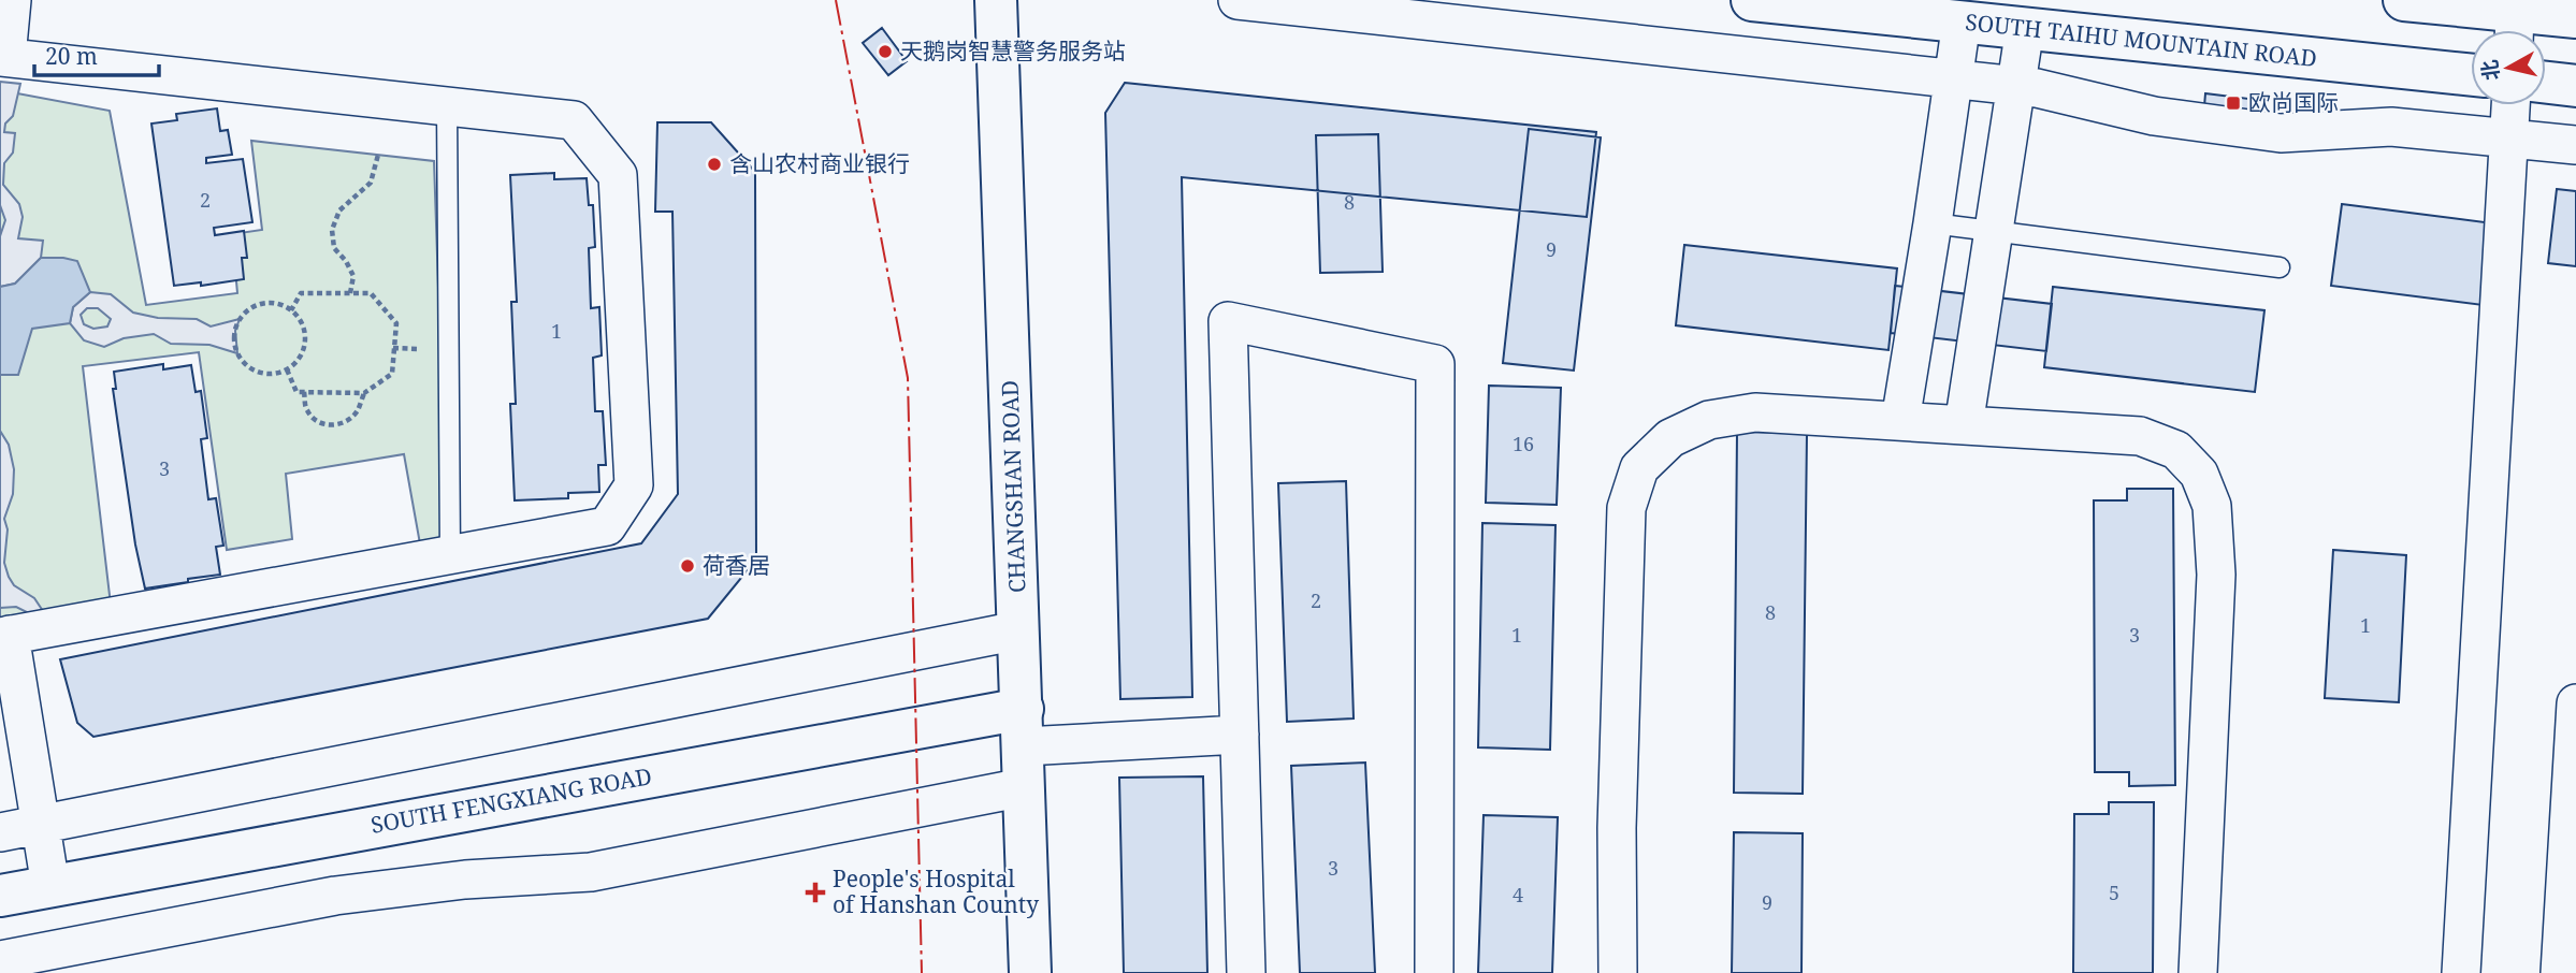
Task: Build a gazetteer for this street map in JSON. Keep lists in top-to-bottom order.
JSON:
{
  "streets": {
    "main road": ["SOUTH TAIHU MOUNTAIN ROAD", "CHANGSHAN ROAD", "SOUTH FENGXIANG ROAD"]
  },
  "crossings": [
    ["CHANGSHAN ROAD", "SOUTH FENGXIANG ROAD"]
  ],
  "places": {
    "other": ["天鹅岗智慧警务服务站", "含山农村商业银行", "荷香居"],
    "transit": ["欧尚国际"],
    "health": ["People's Hospital of Hanshan County"]
  },
  "house_numbers": [
    "2",
    "8",
    "9",
    "1",
    "16",
    "3",
    "2",
    "8",
    "1",
    "1",
    "3",
    "3",
    "5",
    "4",
    "9"
  ],
  "scale_bar": "20 m",
  "north": "left"
}
